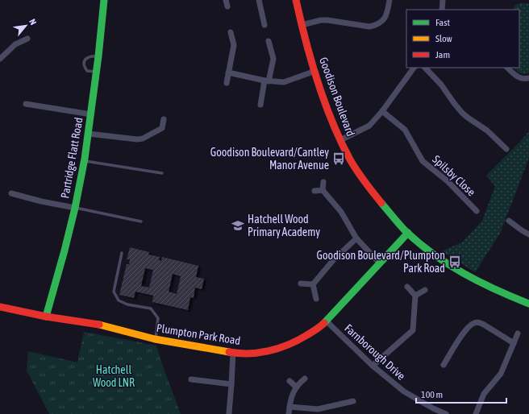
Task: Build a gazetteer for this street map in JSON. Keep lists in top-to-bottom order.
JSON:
{
  "streets": {
    "street": [
      "Goodison Boulevard",
      "Partridge Flatt Road",
      "Spilsby Close",
      "Plumpton Park Road",
      "Farnborough Drive"
    ]
  },
  "crossings": [
    ["Goodison Boulevard", "Plumpton Park Road"],
    ["Partridge Flatt Road", "Plumpton Park Road"],
    ["Plumpton Park Road", "Farnborough Drive"]
  ],
  "parks": ["Hatchell Wood LNR"],
  "places": {
    "bus stop": ["Goodison Boulevard/Cantley Manor Avenue", "Goodison Boulevard/Plumpton Park Road"],
    "school or university": ["Hatchell Wood Primary Academy"]
  },
  "legend": ["Fast", "Slow", "Jam"],
  "scale_bar": "100 m",
  "north": "top right"
}
